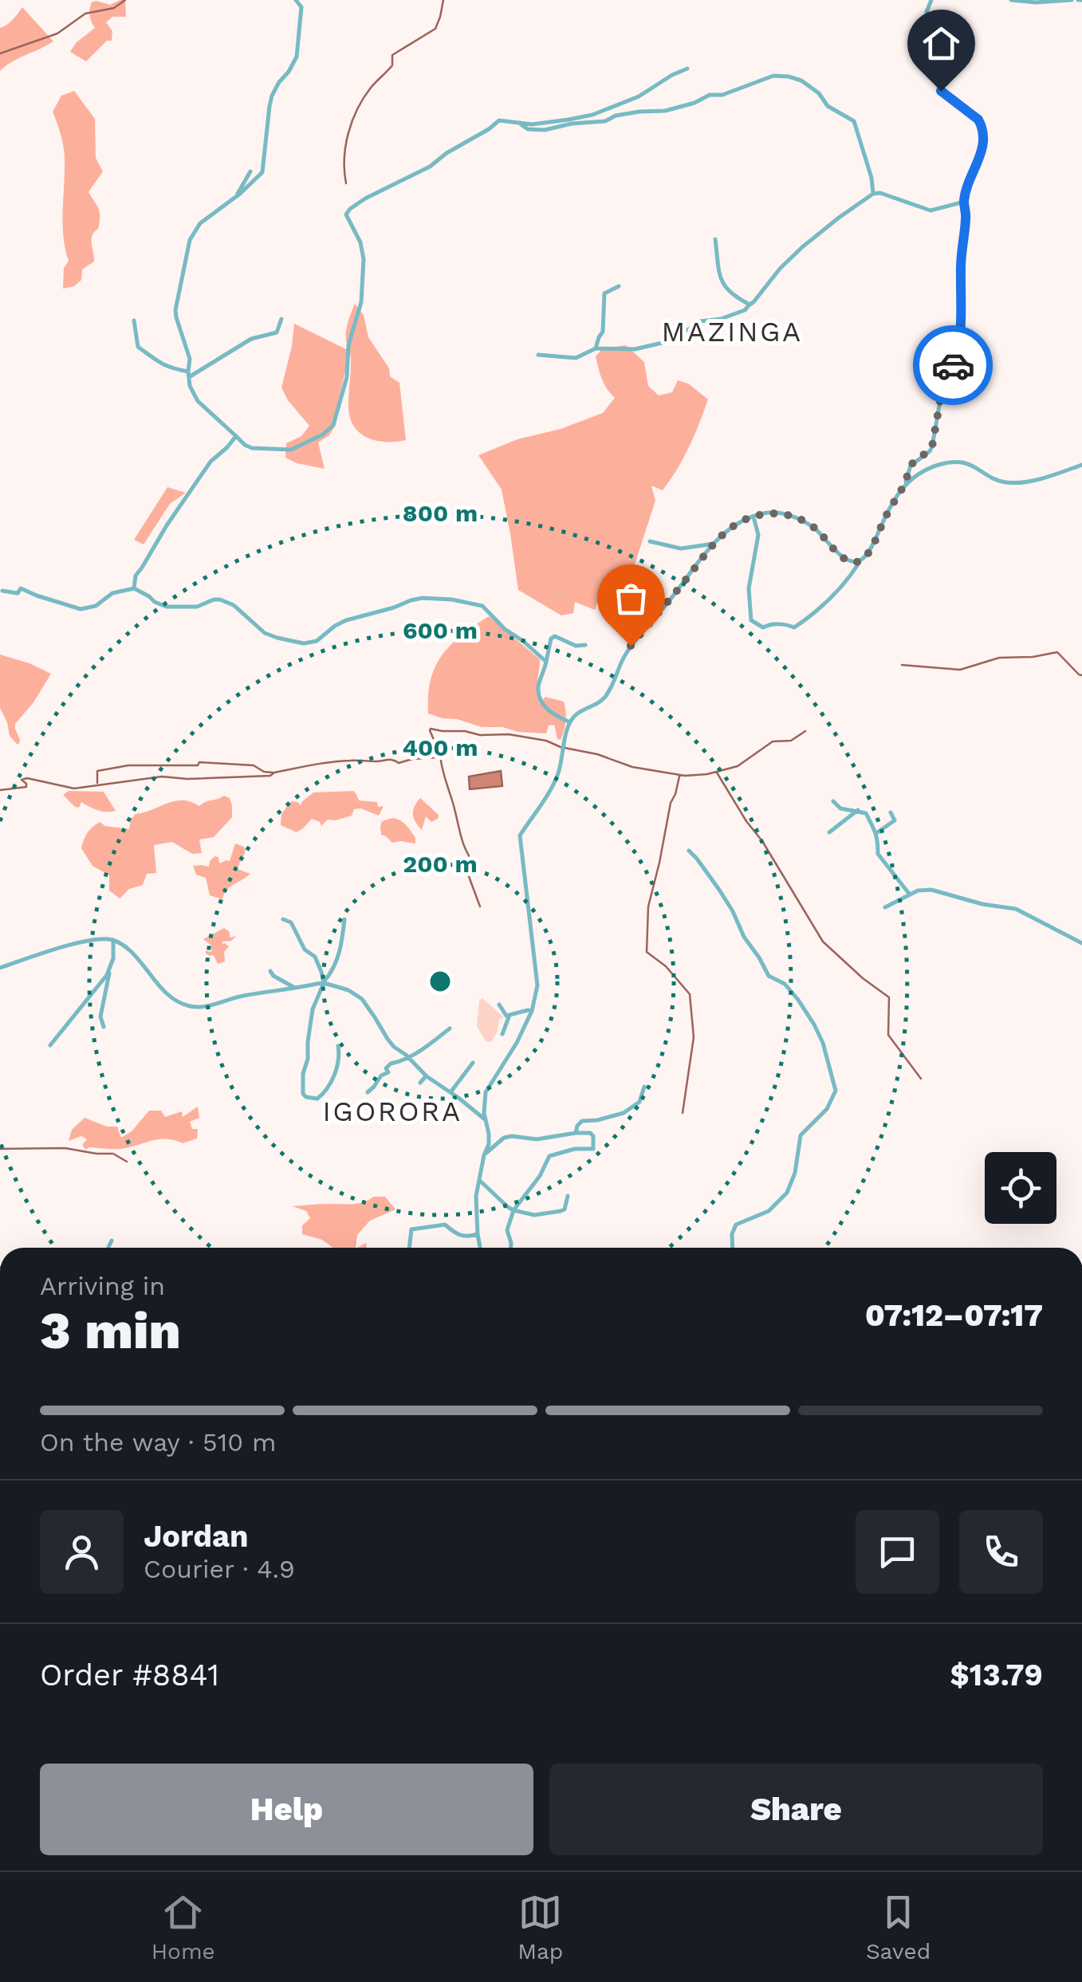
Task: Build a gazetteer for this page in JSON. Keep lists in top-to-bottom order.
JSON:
{
  "districts": ["MAZINGA", "IGORORA"],
  "page": {
    "heading": ["3 min", "Arriving in", "07:12–07:17"],
    "panel": [
      "Jordan",
      "Courier · 4.9",
      "Order #8841",
      "$13.79"
    ],
    "bar": "On the way · 510 m",
    "buttons": ["Help", "Share"],
    "tabs": ["Home", "Map", "Saved"]
  },
  "rings": [
    "800 m",
    "600 m",
    "400 m",
    "200 m"
  ]
}
